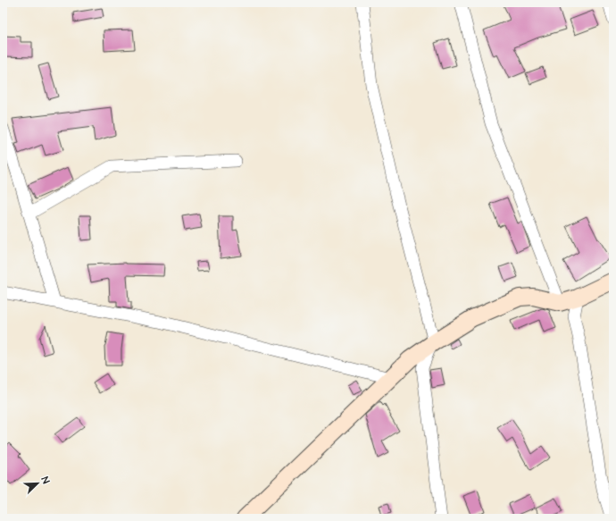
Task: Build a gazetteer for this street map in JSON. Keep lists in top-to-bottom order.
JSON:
{
  "north": "top right"
}
